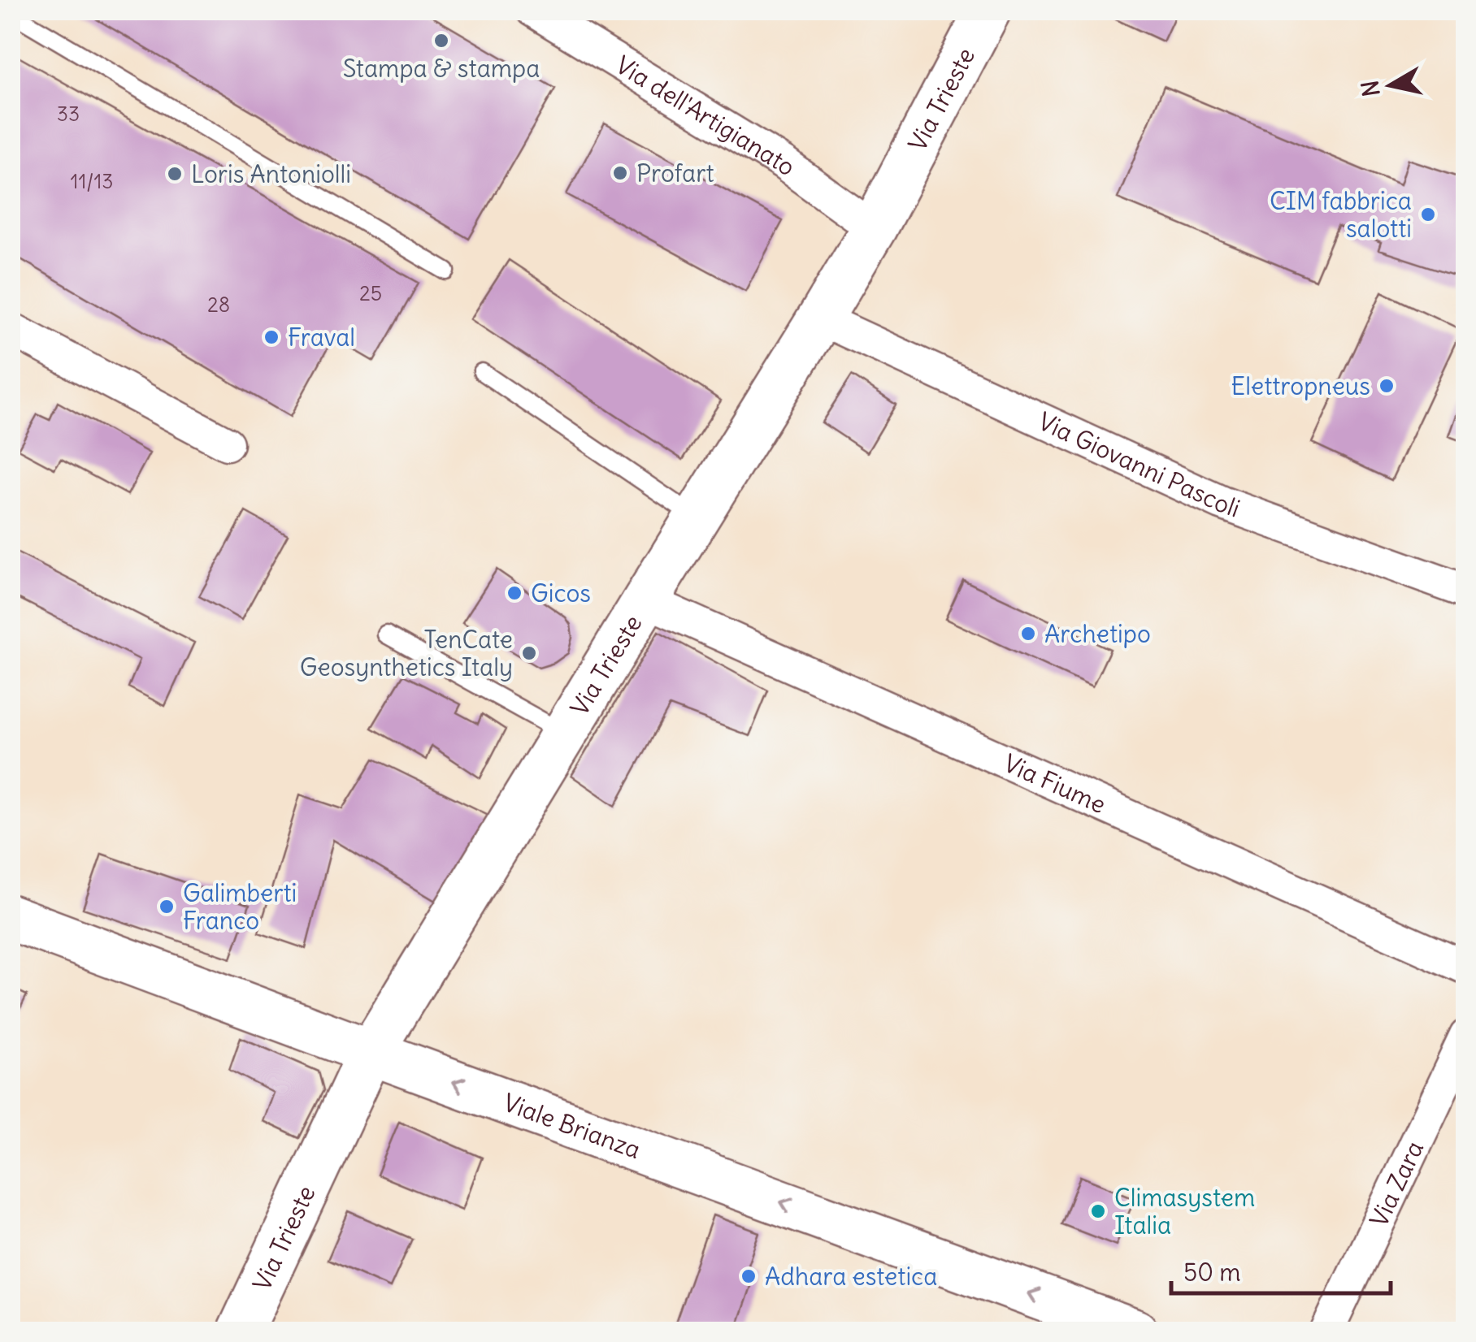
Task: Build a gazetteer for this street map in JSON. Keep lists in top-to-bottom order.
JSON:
{
  "streets": {
    "street": [
      "Via Trieste",
      "Via dell'Artigianato",
      "Via Giovanni Pascoli",
      "Via Fiume",
      "Viale Brianza",
      "Via Zara"
    ]
  },
  "crossings": [
    ["Via Trieste", "Via dell'Artigianato"],
    ["Via Trieste", "Via Giovanni Pascoli"],
    ["Via Trieste", "Via Fiume"],
    ["Via Trieste", "Viale Brianza"]
  ],
  "one_way": ["Viale Brianza"],
  "places": [
    "Stampa & stampa",
    "Profart",
    "Loris Antoniolli",
    "CIM fabbrica salotti",
    "Fraval",
    "Elettropneus",
    "Gicos",
    "Archetipo",
    "TenCate Geosynthetics Italy",
    "Galimberti Franco",
    "Climasystem Italia",
    "Adhara estetica"
  ],
  "house_numbers": [
    "33",
    "11/13",
    "25",
    "28"
  ],
  "scale_bar": "50 m",
  "north": "left"
}
